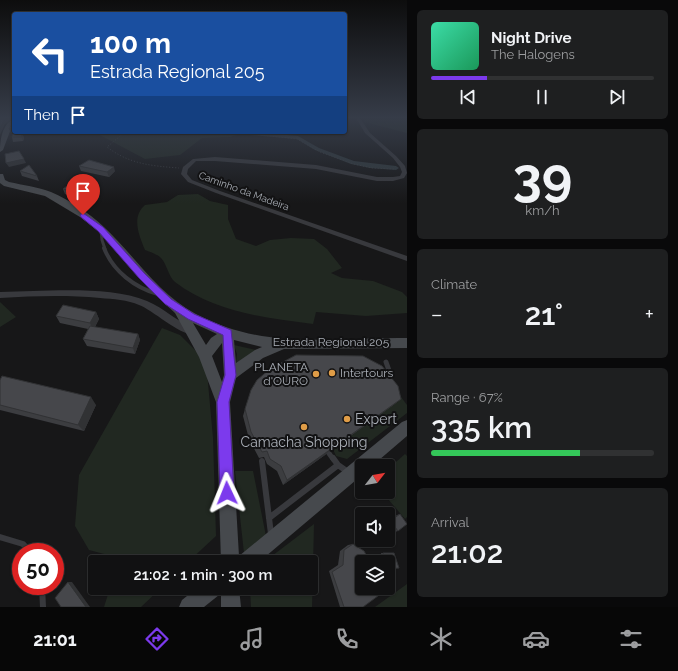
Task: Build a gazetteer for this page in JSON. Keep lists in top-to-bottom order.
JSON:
{
  "streets": {
    "main road": ["Estrada Regional 205"],
    "street": ["Caminho da Madeira"]
  },
  "places": [
    "Intertours",
    "PLANETA d'OURO",
    "Expert",
    "Camacha Shopping"
  ],
  "north": "top right",
  "page": {
    "turn": ["100 m", "Estrada Regional 205"],
    "song": ["Night Drive", "The Halogens"],
    "then": "Then",
    "tile": [
      ["39", "km/h"],
      "Climate",
      ["Range · 67%", "335 km"],
      ["Arrival", "21:02"]
    ],
    "heat": ["−", "21°", "+"],
    "limit": "50",
    "trip": "21:02 · 1 min · 300 m",
    "tabs": "21:01"
  }
}
